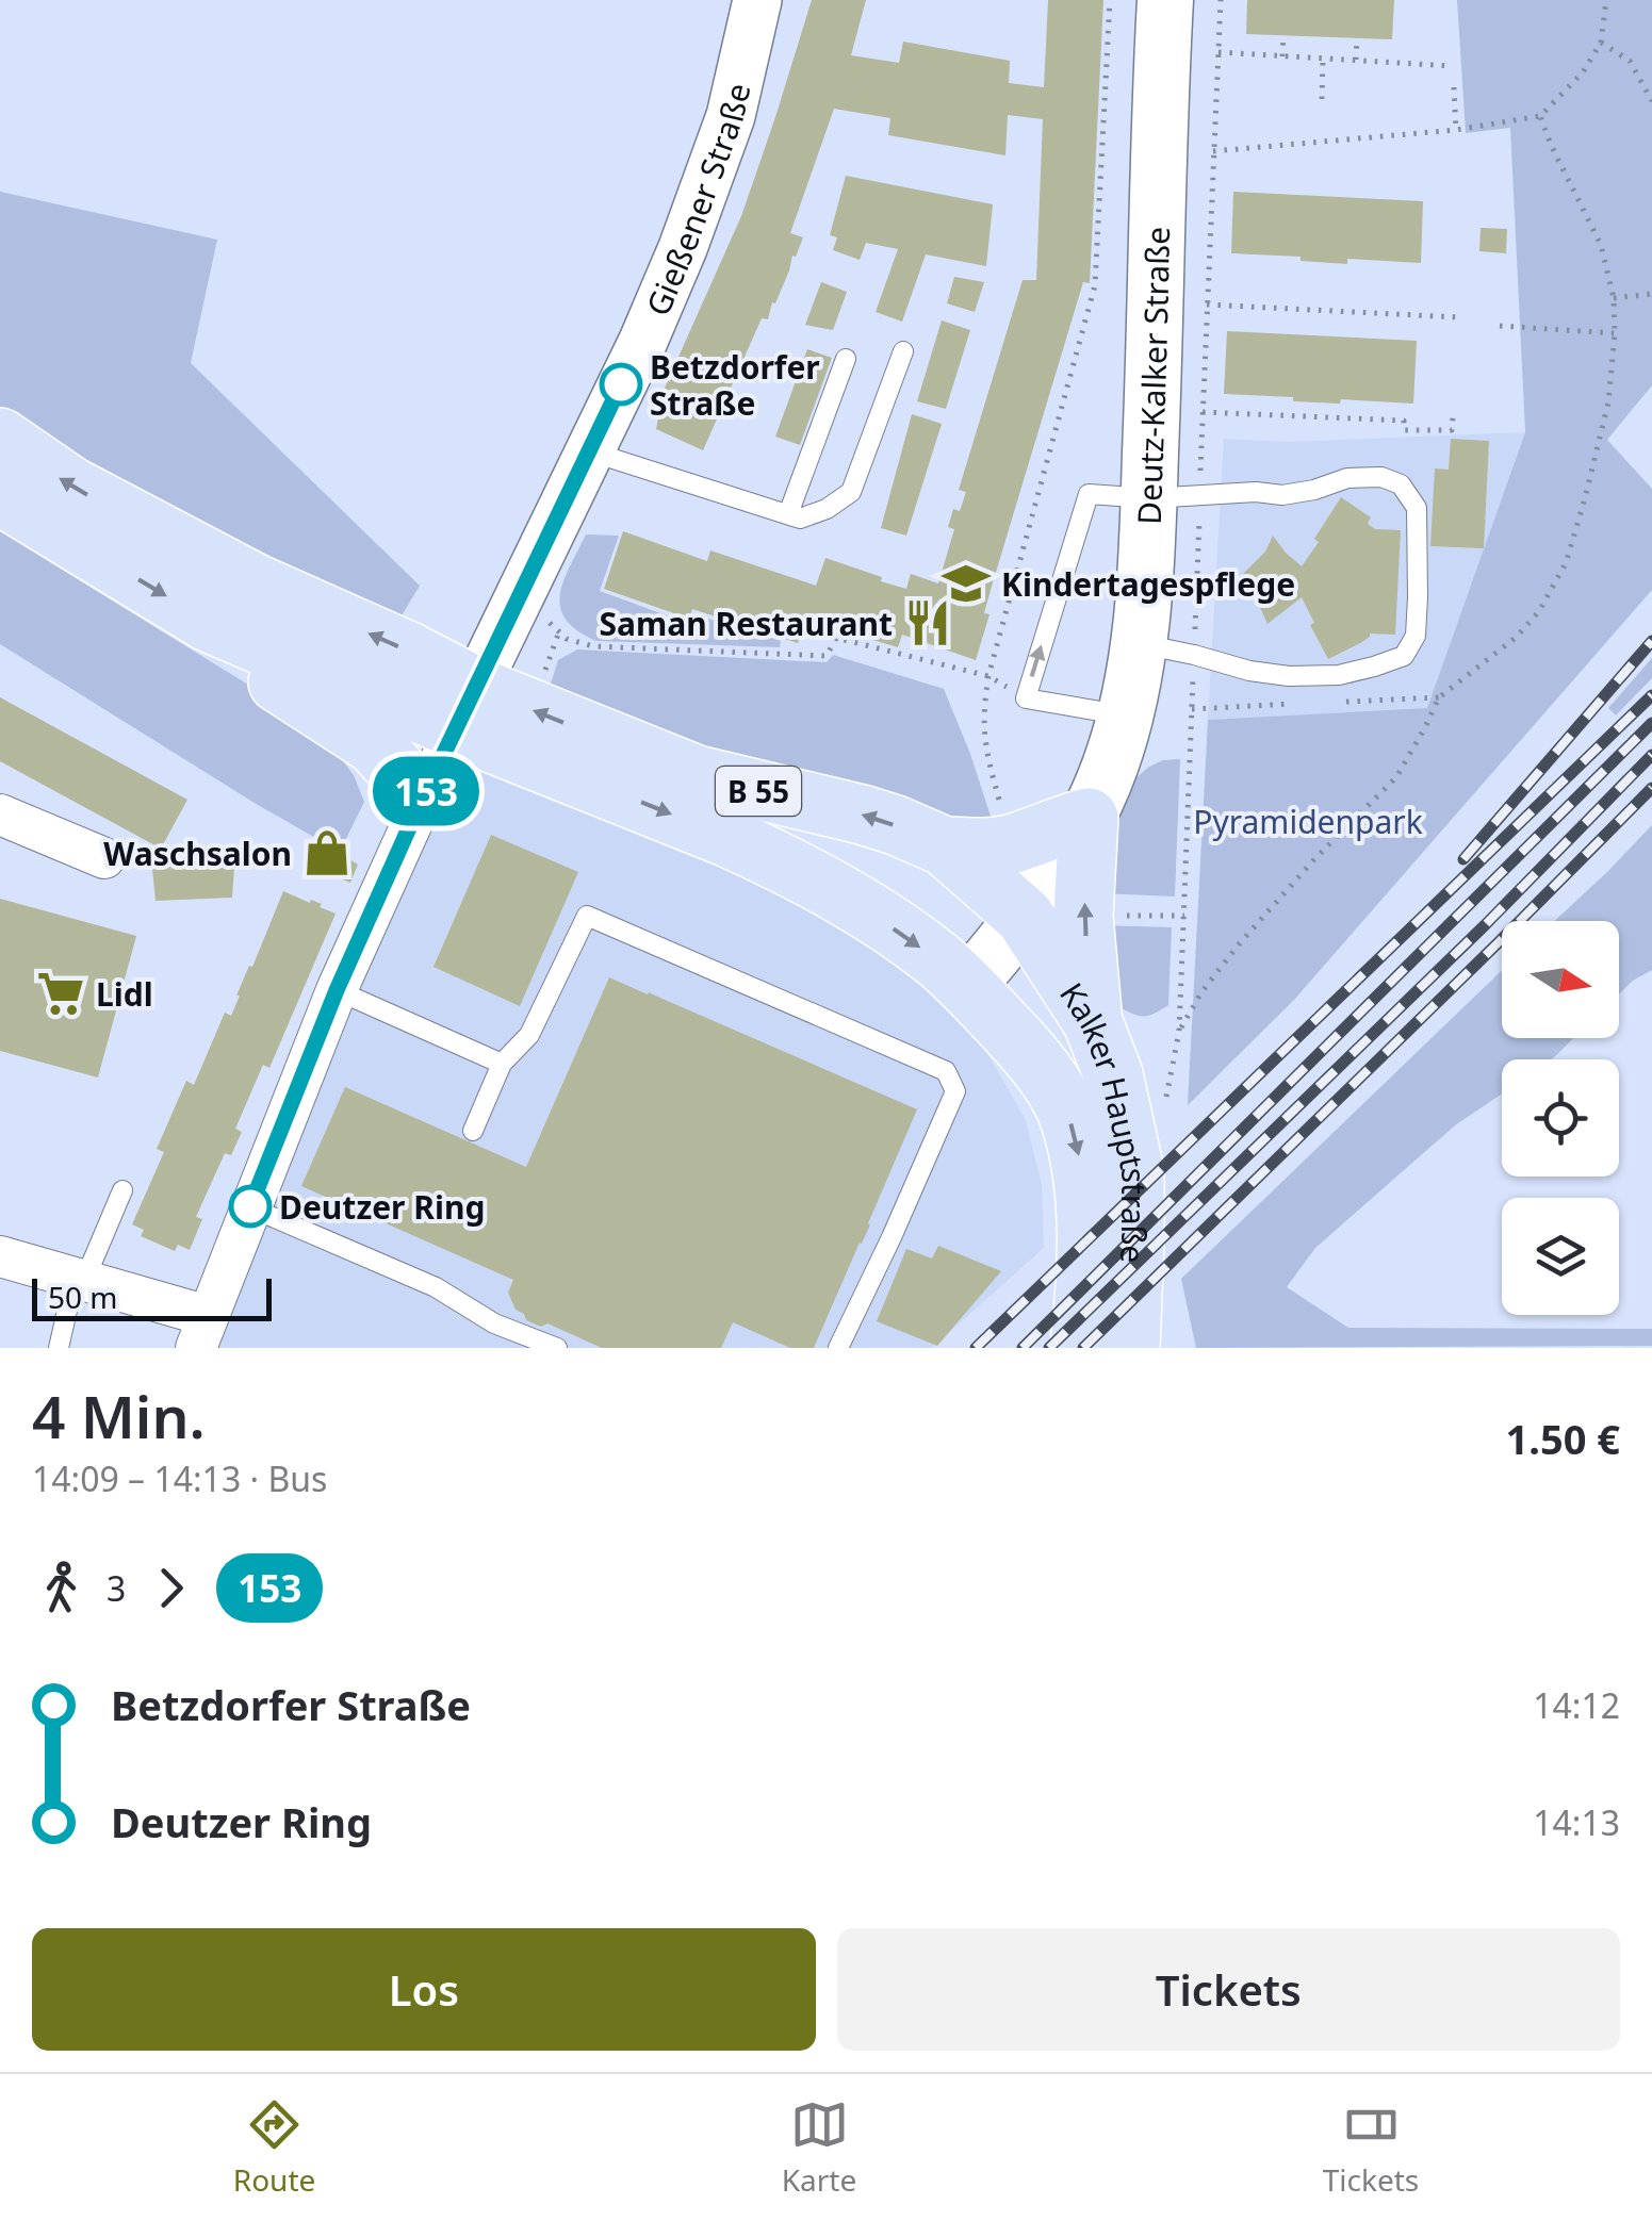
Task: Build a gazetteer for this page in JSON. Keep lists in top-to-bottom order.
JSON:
{
  "streets": {
    "main road": ["Deutz-Kalker Straße", "B 55", "Kalker Hauptstraße"],
    "street": ["Gießener Straße"]
  },
  "crossings": [
    ["Gießener Straße", "B 55"],
    ["Deutz-Kalker Straße", "B 55"],
    ["Deutz-Kalker Straße", "Kalker Hauptstraße"],
    ["B 55", "Kalker Hauptstraße"]
  ],
  "parks": ["Pyramidenpark"],
  "places": {
    "other": ["Betzdorfer Straße", "Deutzer Ring"],
    "school or university": ["Kindertagespflege"],
    "restaurant": ["Saman Restaurant"],
    "shop": ["Waschsalon"],
    "supermarket": ["Lidl"]
  },
  "lines": ["bus line 153"],
  "scale_bar": "50 m",
  "north": "right",
  "page": {
    "on_map": "153",
    "scale": "50 m",
    "heading": ["4 Min.", "14:09 – 14:13 · Bus", "1.50 €"],
    "legs": ["3", "153"],
    "list": [
      {
        "name": "Betzdorfer Straße",
        "value": "14:12"
      },
      {
        "name": "Deutzer Ring",
        "value": "14:13"
      }
    ],
    "buttons": ["Los", "Tickets"],
    "tabs": ["Route", "Karte", "Tickets"]
  }
}
